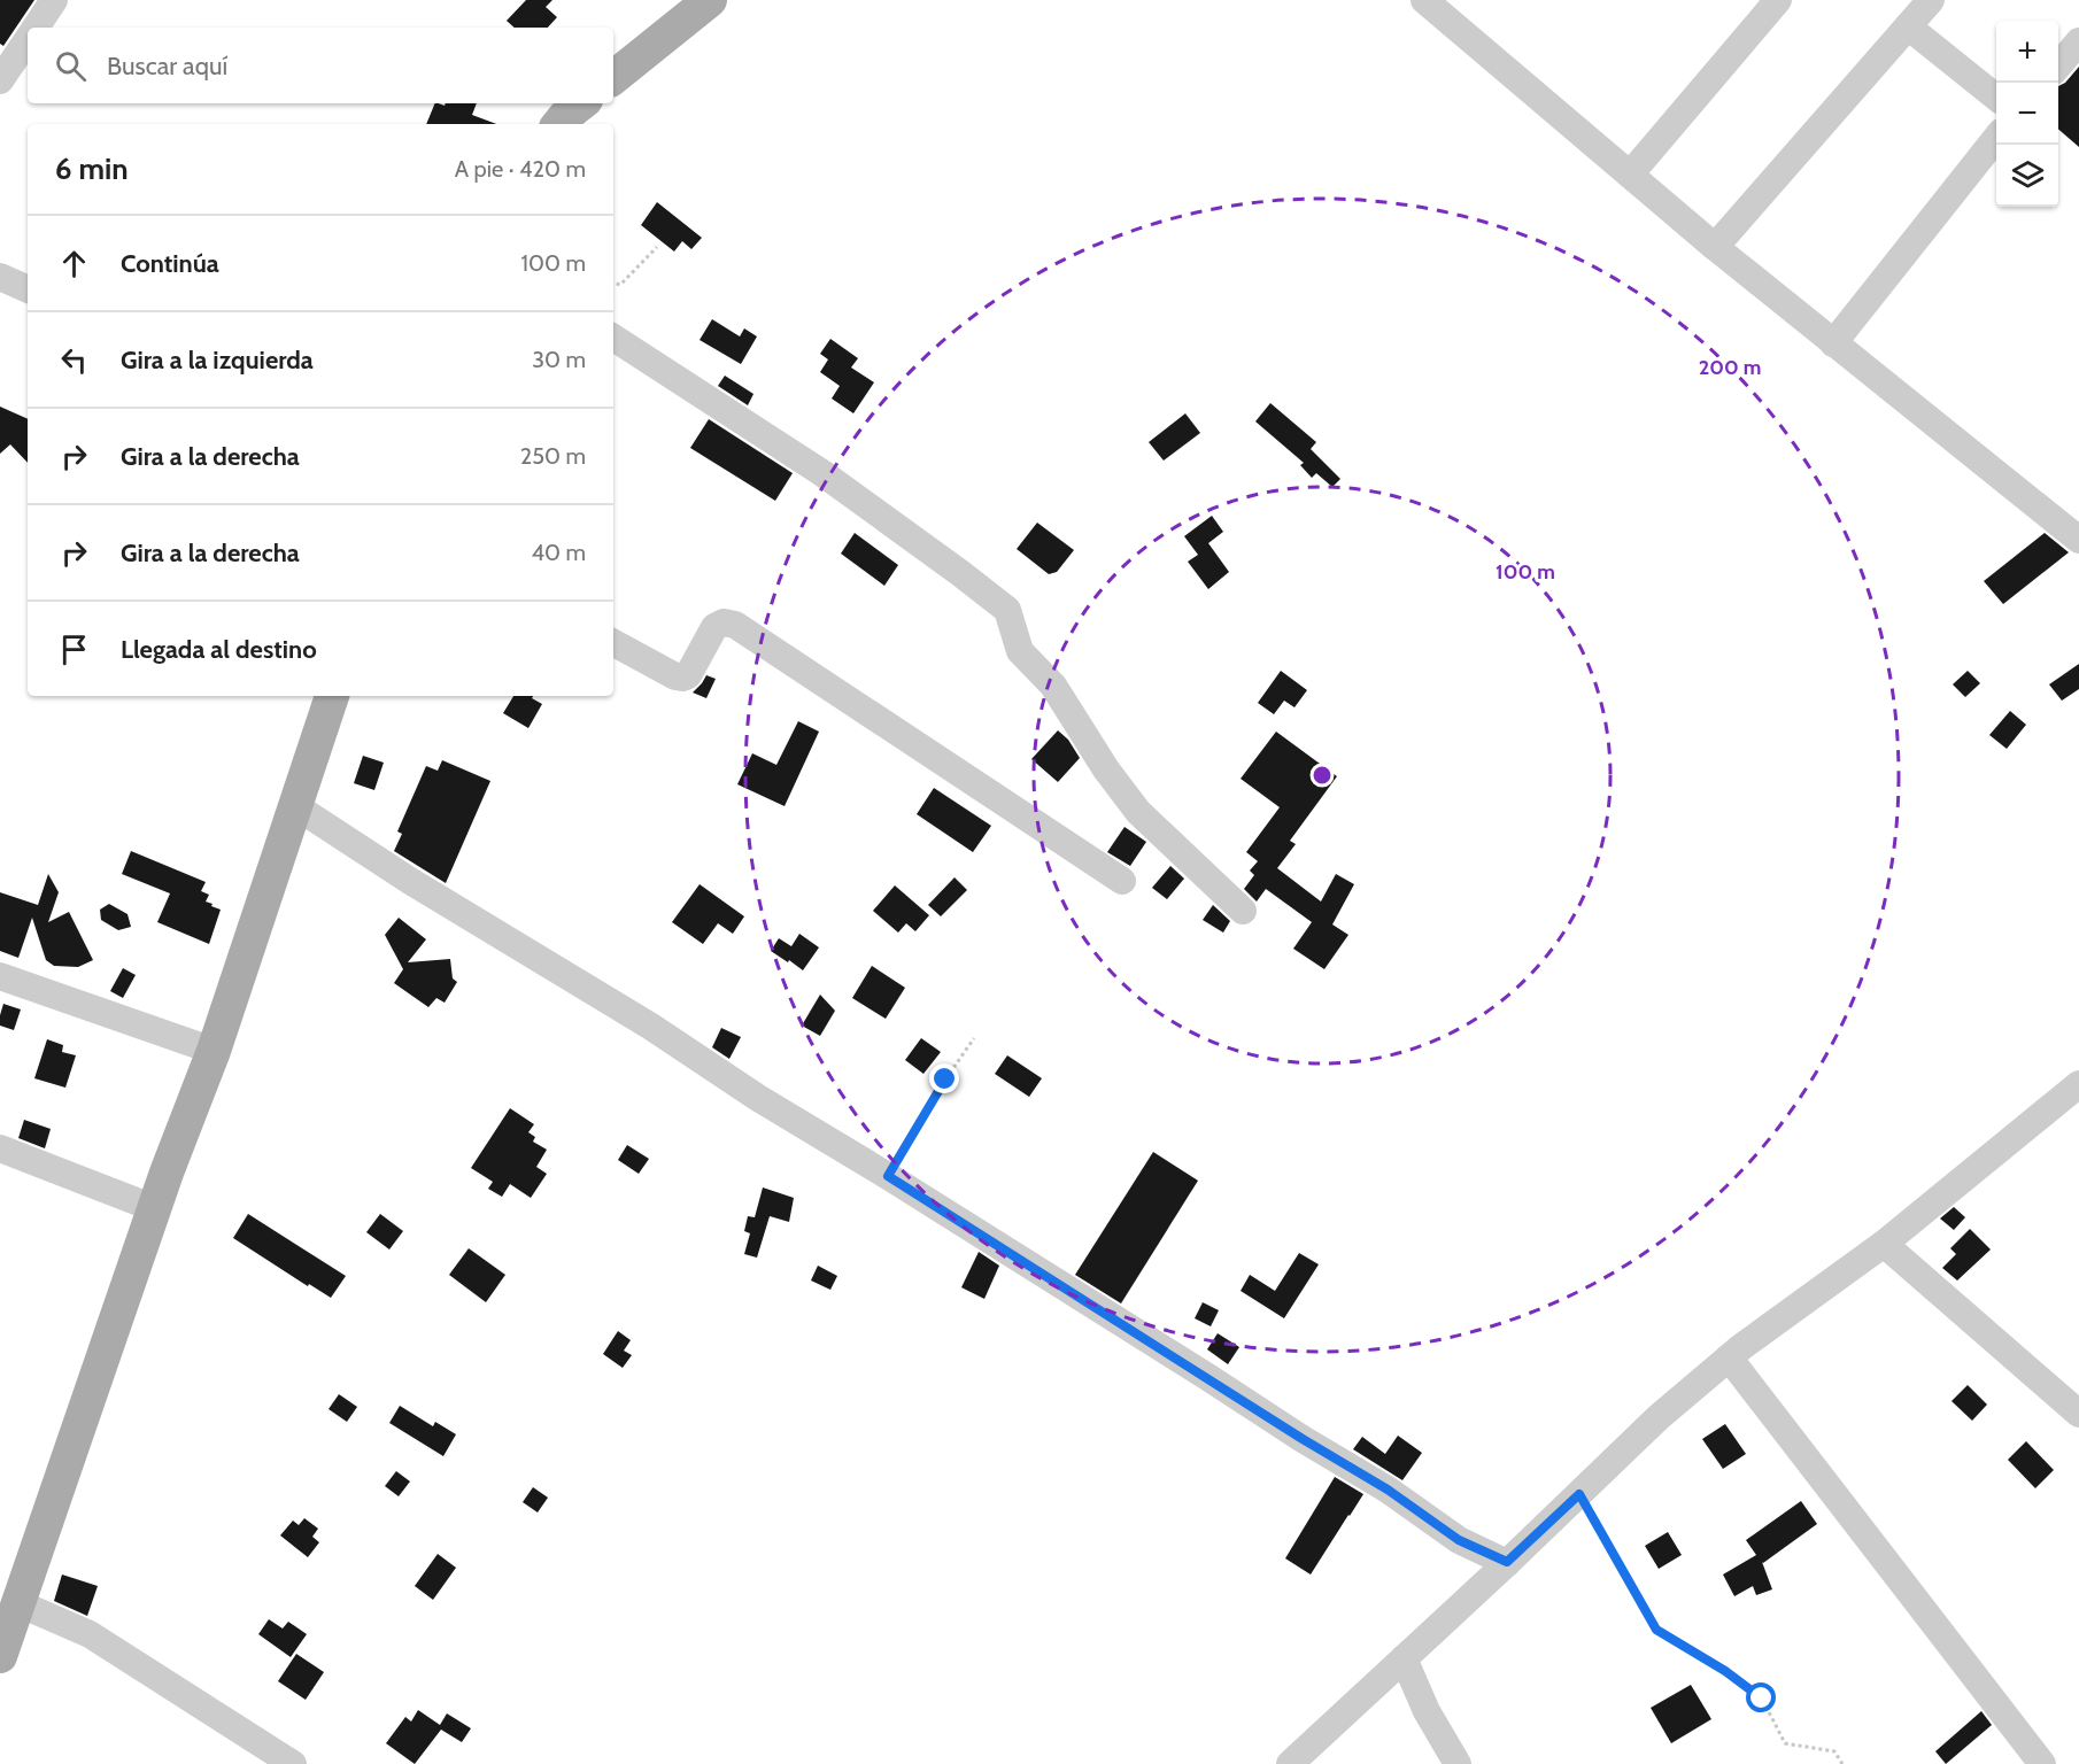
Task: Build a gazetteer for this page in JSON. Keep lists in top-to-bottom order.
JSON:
{
  "page": {
    "map_buttons": ["+", "−"],
    "search": "Buscar aquí",
    "heading": ["6 min", "A pie · 420 m"],
    "list": [
      ["Continúa", "100 m"],
      ["Gira a la izquierda", "30 m"],
      ["Gira a la derecha", "250 m"],
      ["Gira a la derecha", "40 m"],
      "Llegada al destino"
    ]
  },
  "rings": ["200 m", "100 m"]
}
